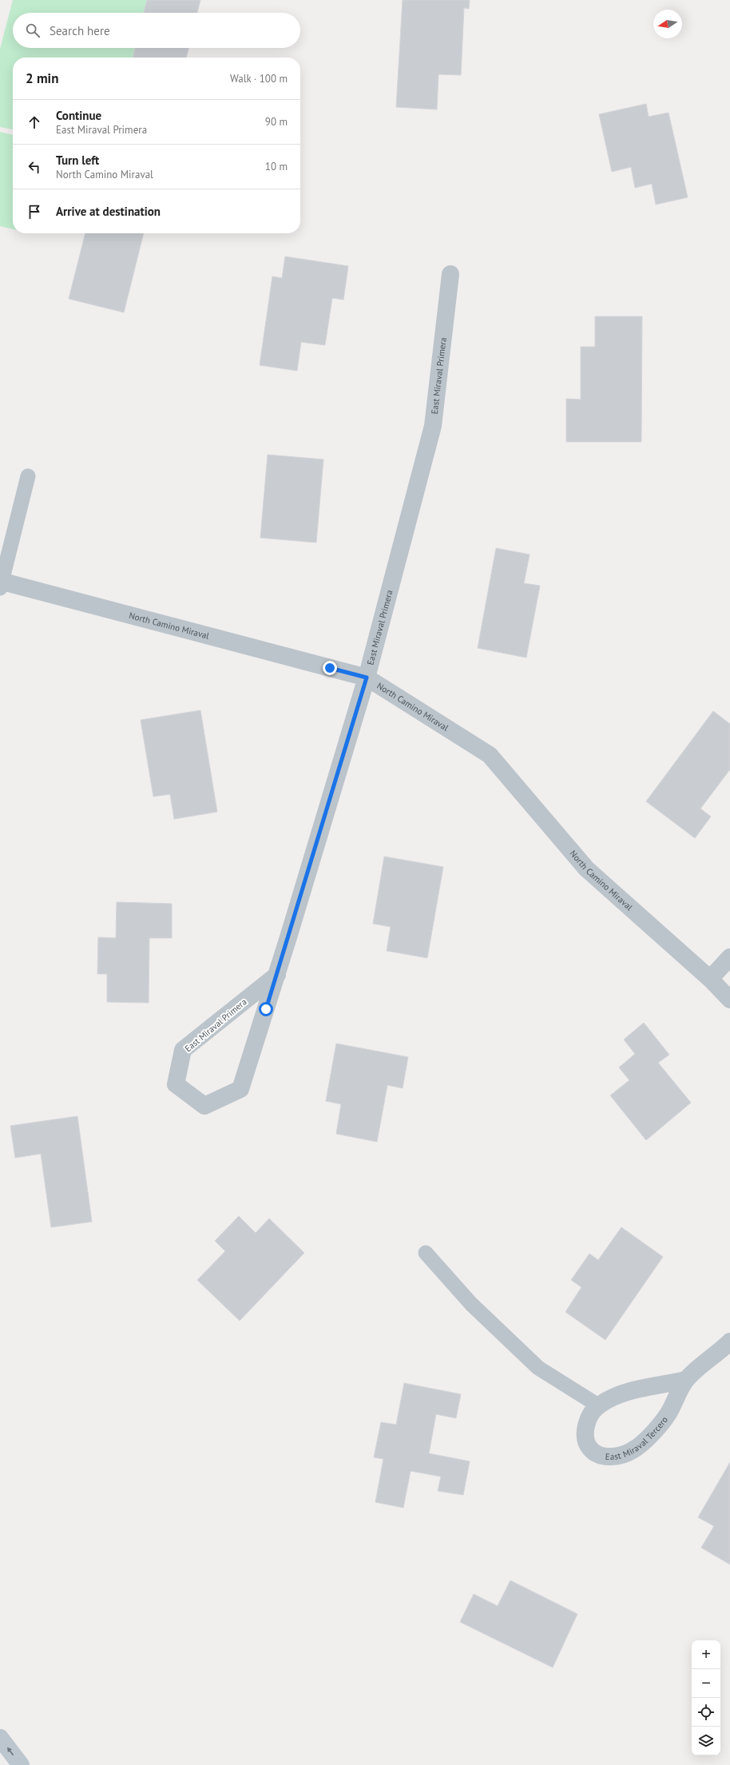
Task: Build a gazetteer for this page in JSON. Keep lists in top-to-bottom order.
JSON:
{
  "streets": {
    "street": ["East Miraval Primera", "North Camino Miraval", "East Miraval Tercero"]
  },
  "crossings": [
    ["East Miraval Primera", "North Camino Miraval"]
  ],
  "north": "left",
  "page": {
    "search": "Search here",
    "heading": ["2 min", "Walk · 100 m"],
    "list": [
      ["Continue", "East Miraval Primera", "90 m"],
      ["Turn left", "North Camino Miraval", "10 m"],
      "Arrive at destination"
    ],
    "map_buttons": ["+", "−"]
  }
}
